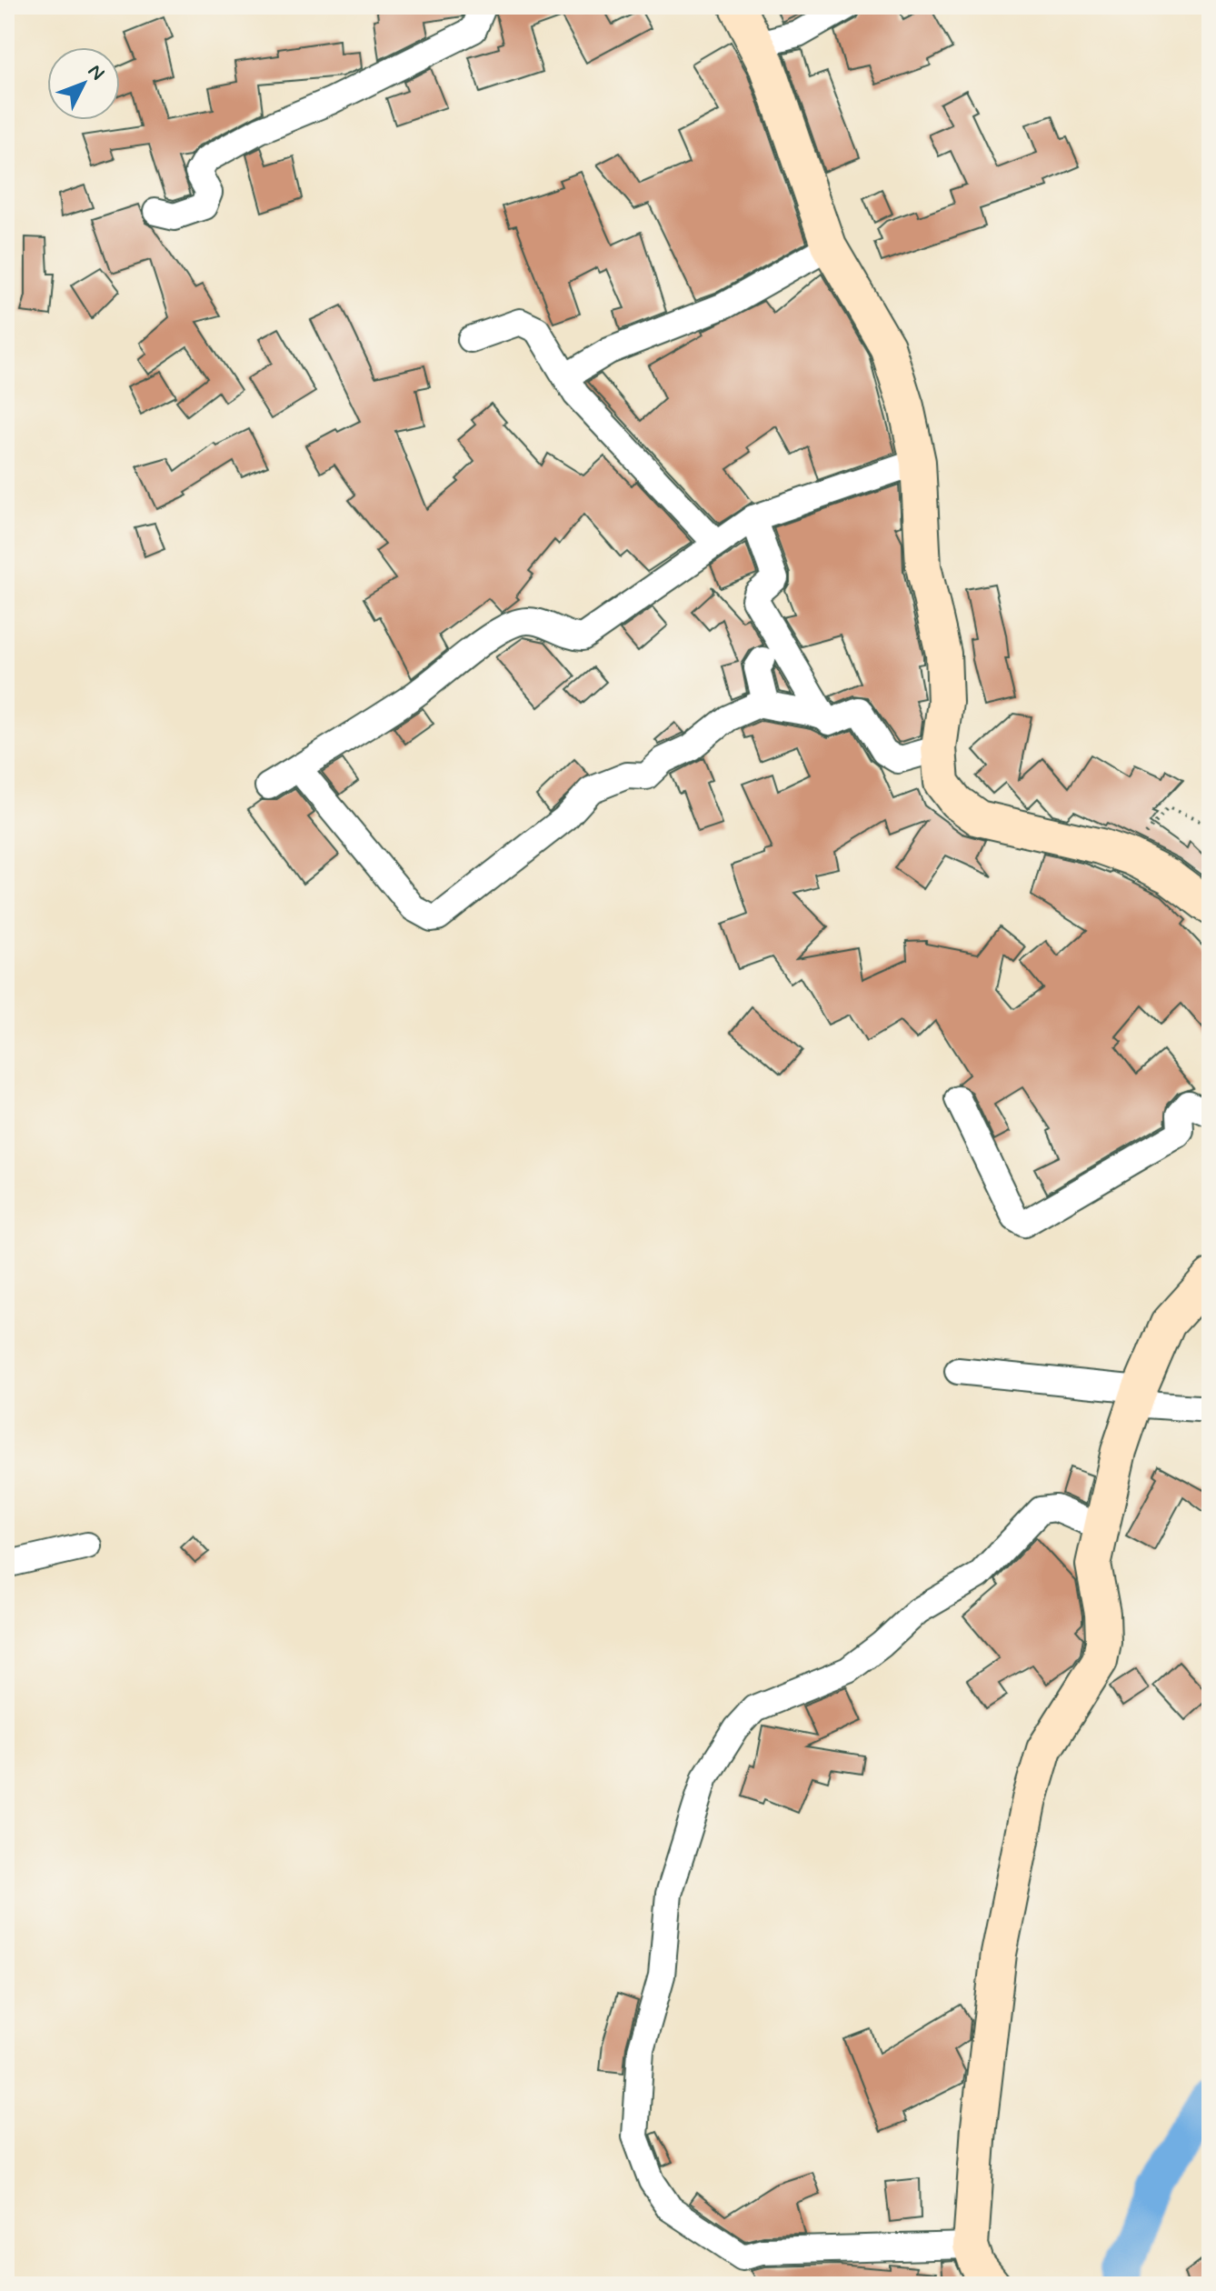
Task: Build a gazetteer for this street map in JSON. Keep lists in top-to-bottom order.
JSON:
{
  "north": "top right"
}
